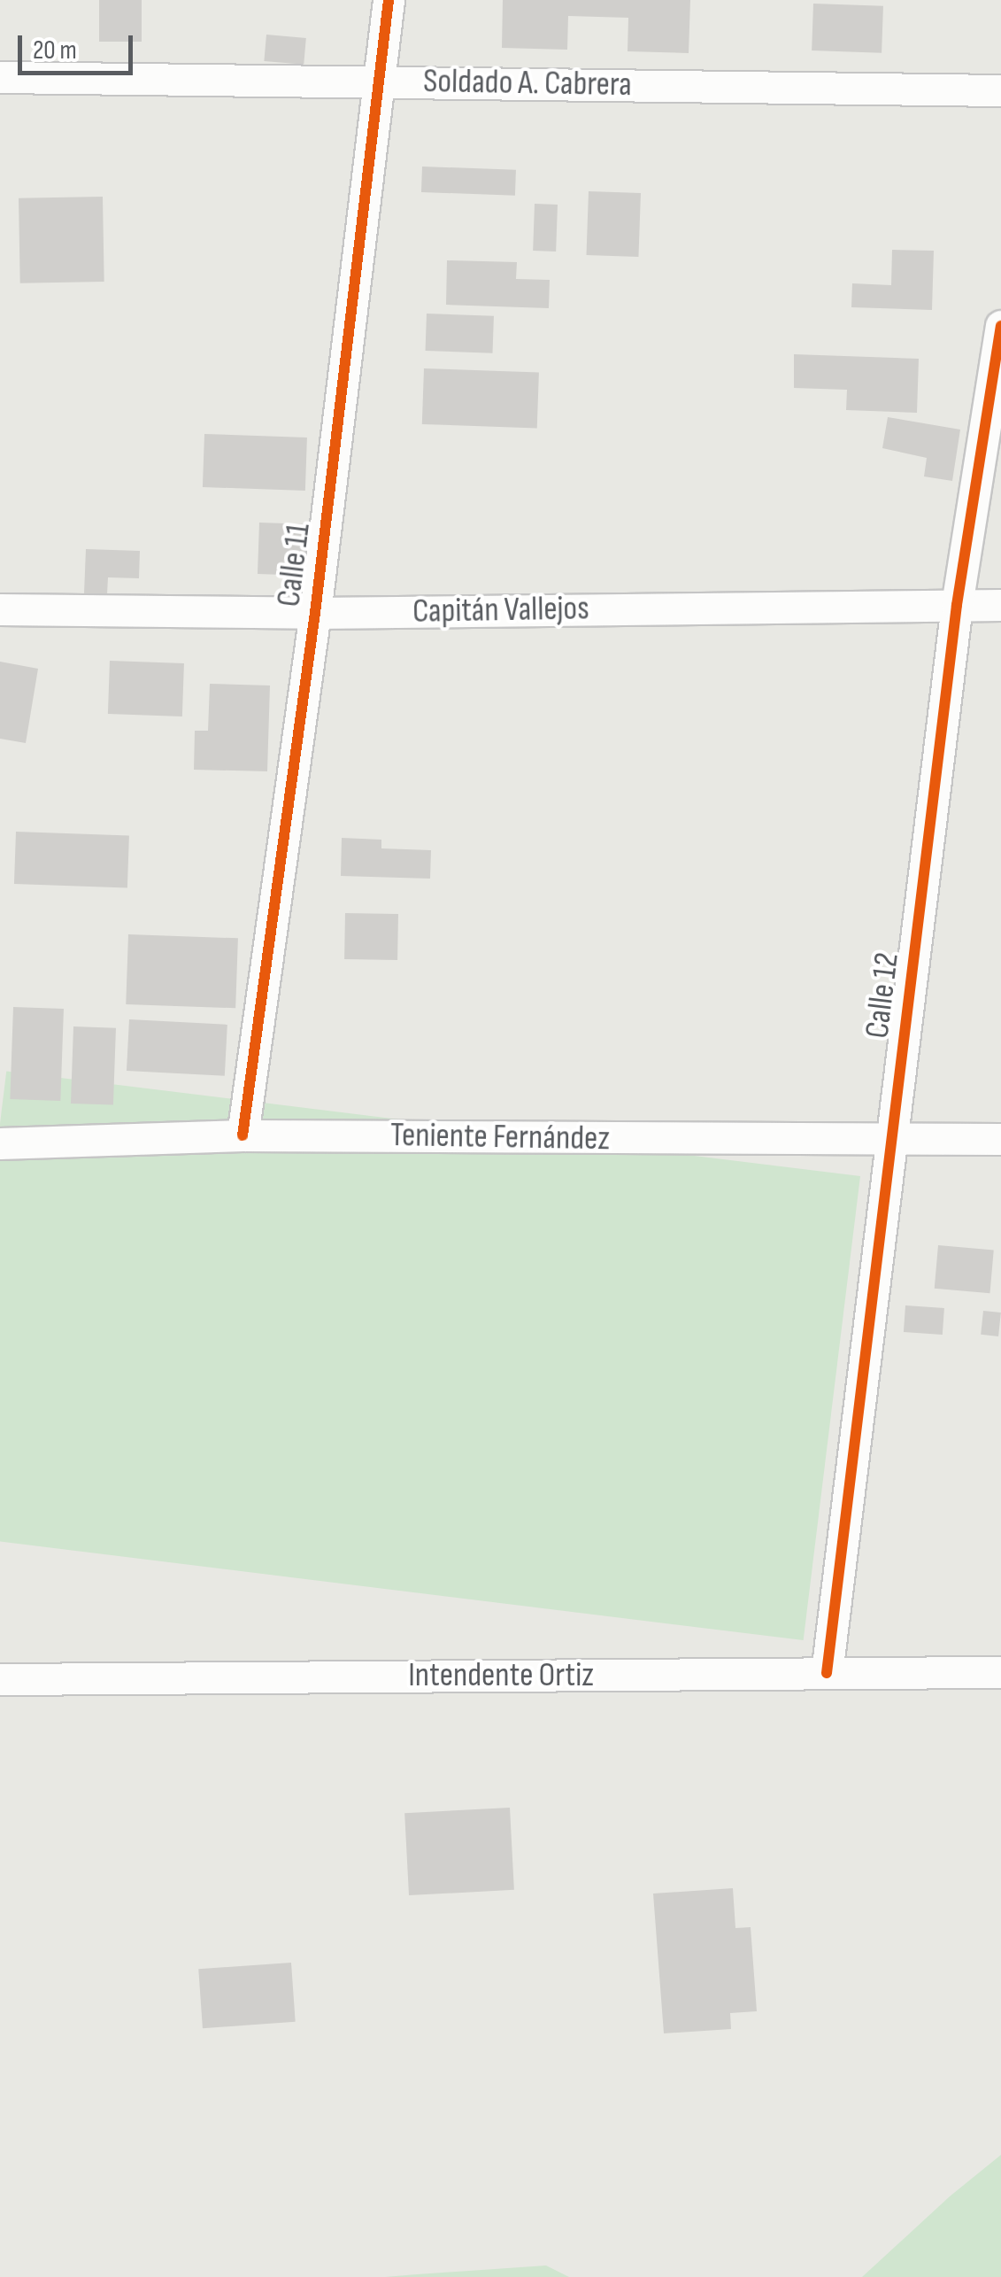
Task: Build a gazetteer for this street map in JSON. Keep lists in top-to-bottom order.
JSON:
{
  "streets": {
    "street": [
      "Soldado A. Cabrera",
      "Calle 11",
      "Capitán Vallejos",
      "Calle 12",
      "Teniente Fernández",
      "Intendente Ortiz"
    ]
  },
  "crossings": [
    ["Soldado A. Cabrera", "Calle 11"],
    ["Calle 11", "Capitán Vallejos"],
    ["Calle 11", "Teniente Fernández"],
    ["Capitán Vallejos", "Calle 12"],
    ["Calle 12", "Teniente Fernández"],
    ["Calle 12", "Intendente Ortiz"]
  ],
  "scale_bar": "20 m"
}
